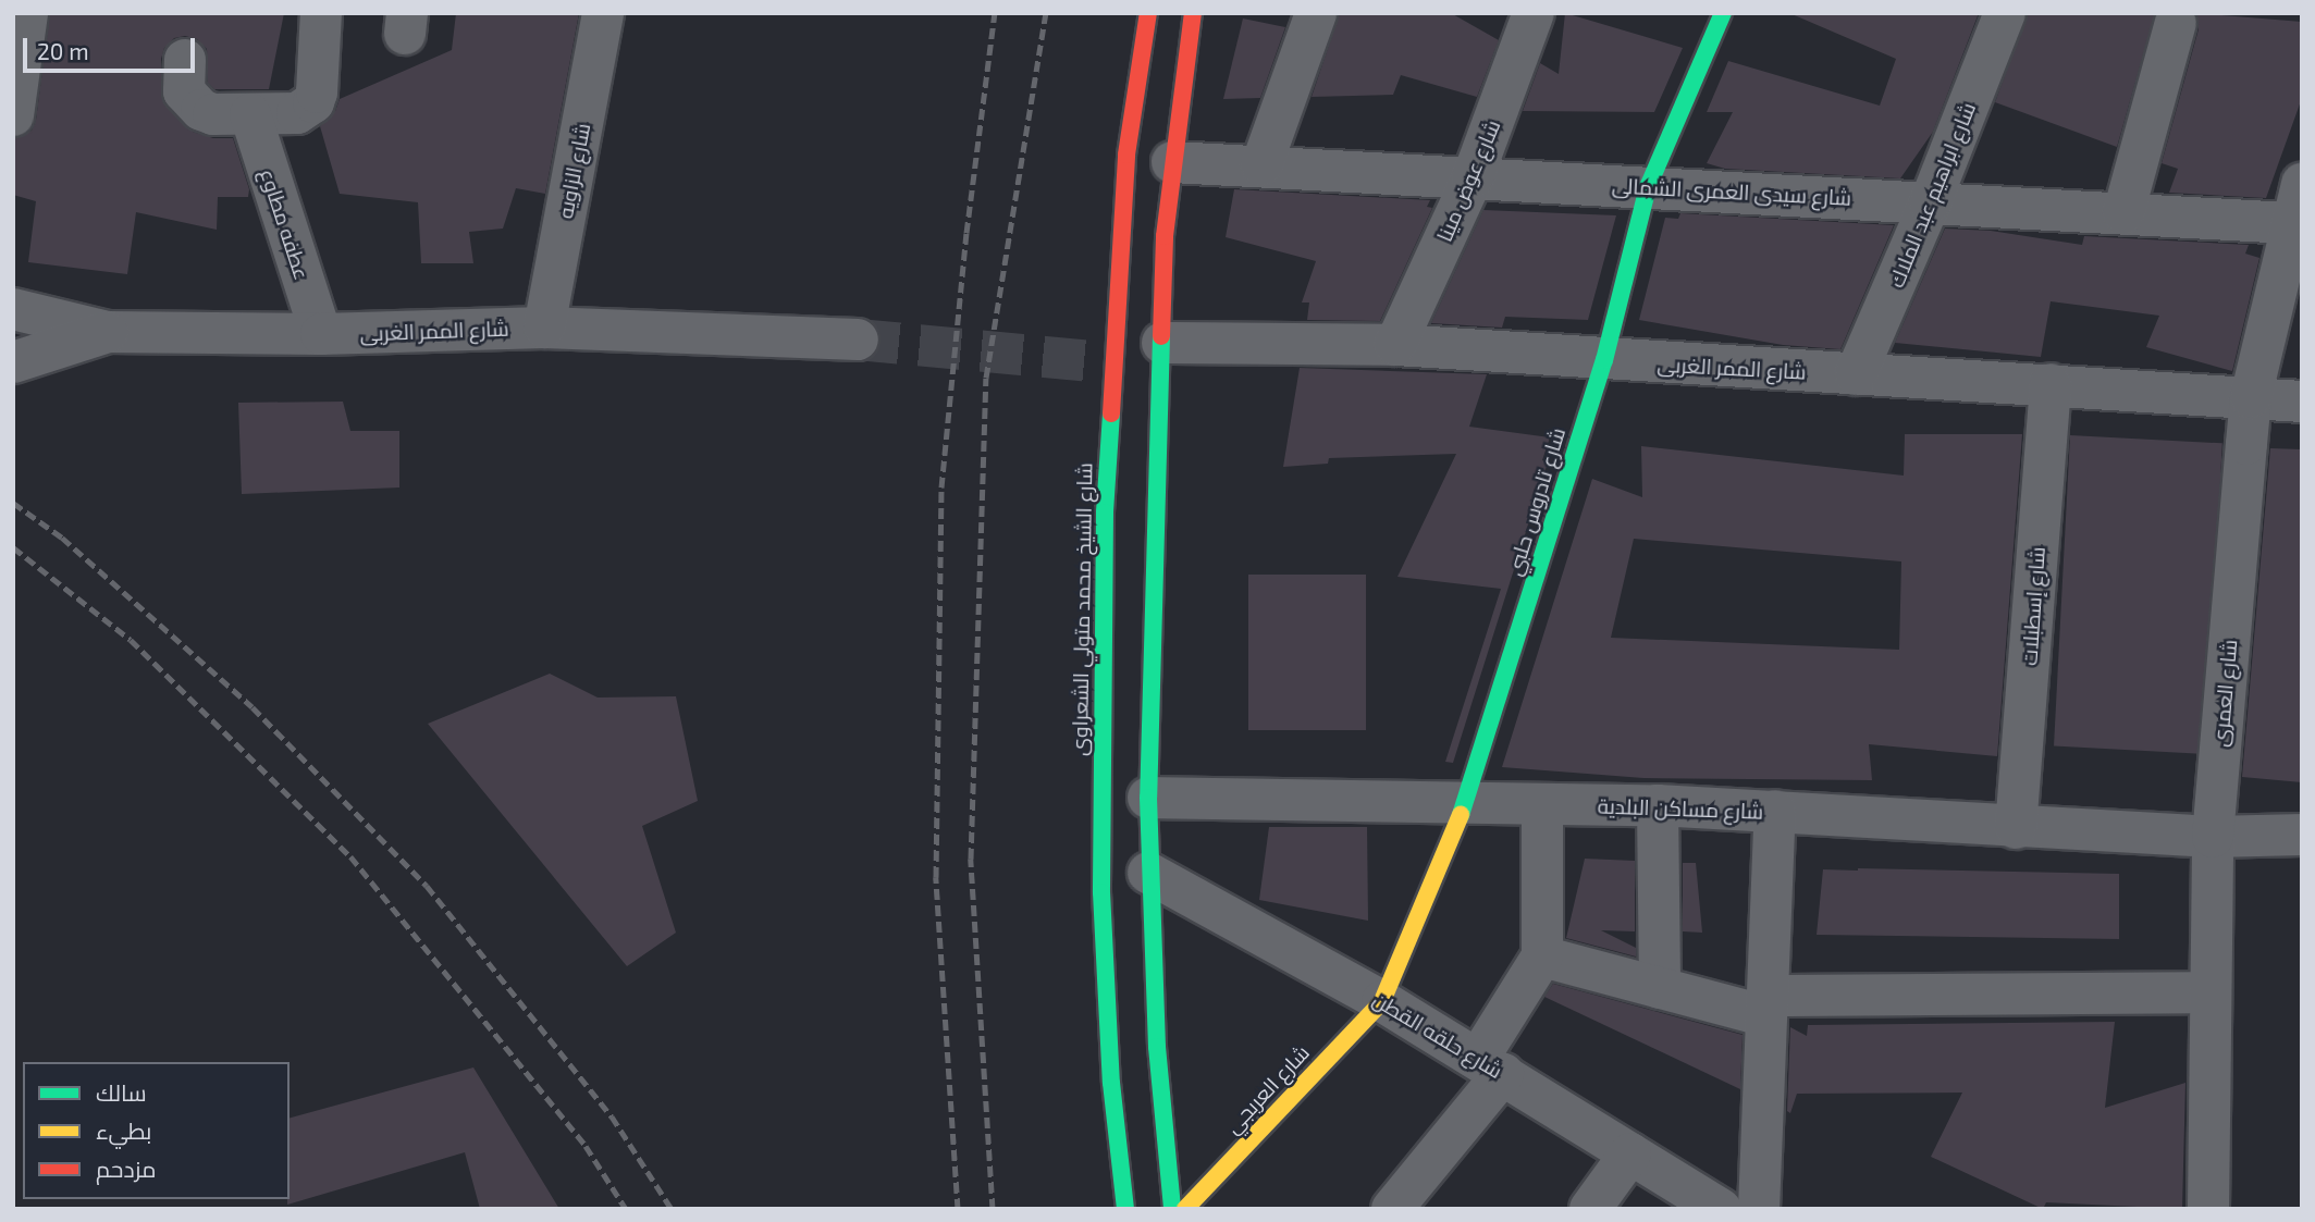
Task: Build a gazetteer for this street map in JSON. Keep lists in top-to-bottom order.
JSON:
{
  "streets": {
    "street": [
      "شارع الزاويه",
      "شارع عوض مينا",
      "شارع سيدى العمرى الشمالى",
      "شارع ابراهيم عبد الملاك",
      "عطفه مطاوع",
      "شارع الممر الغربى",
      "شارع تادروس حلبي",
      "شارع إسطبلات",
      "شارع الشيخ محمد متولي الشعراوى",
      "شارع العمرى",
      "شارع مساكن البلدية",
      "شارع حلقه القطن",
      "شارع العربجي"
    ]
  },
  "crossings": [
    ["شارع الزاويه", "شارع الممر الغربى"],
    ["شارع عوض مينا", "شارع سيدى العمرى الشمالى"],
    ["شارع عوض مينا", "شارع الممر الغربى"],
    ["شارع سيدى العمرى الشمالى", "شارع ابراهيم عبد الملاك"],
    ["شارع سيدى العمرى الشمالى", "شارع تادروس حلبي"],
    ["شارع سيدى العمرى الشمالى", "شارع العمرى"],
    ["شارع ابراهيم عبد الملاك", "شارع الممر الغربى"],
    ["عطفه مطاوع", "شارع الممر الغربى"],
    ["شارع الممر الغربى", "شارع تادروس حلبي"],
    ["شارع الممر الغربى", "شارع إسطبلات"],
    ["شارع الممر الغربى", "شارع العمرى"],
    ["شارع تادروس حلبي", "شارع مساكن البلدية"],
    ["شارع تادروس حلبي", "شارع حلقه القطن"],
    ["شارع تادروس حلبي", "شارع العربجي"],
    ["شارع إسطبلات", "شارع مساكن البلدية"],
    ["شارع العمرى", "شارع مساكن البلدية"],
    ["شارع حلقه القطن", "شارع العربجي"]
  ],
  "legend": ["سالك", "بطيء", "مزدحم"],
  "scale_bar": "20 m"
}
